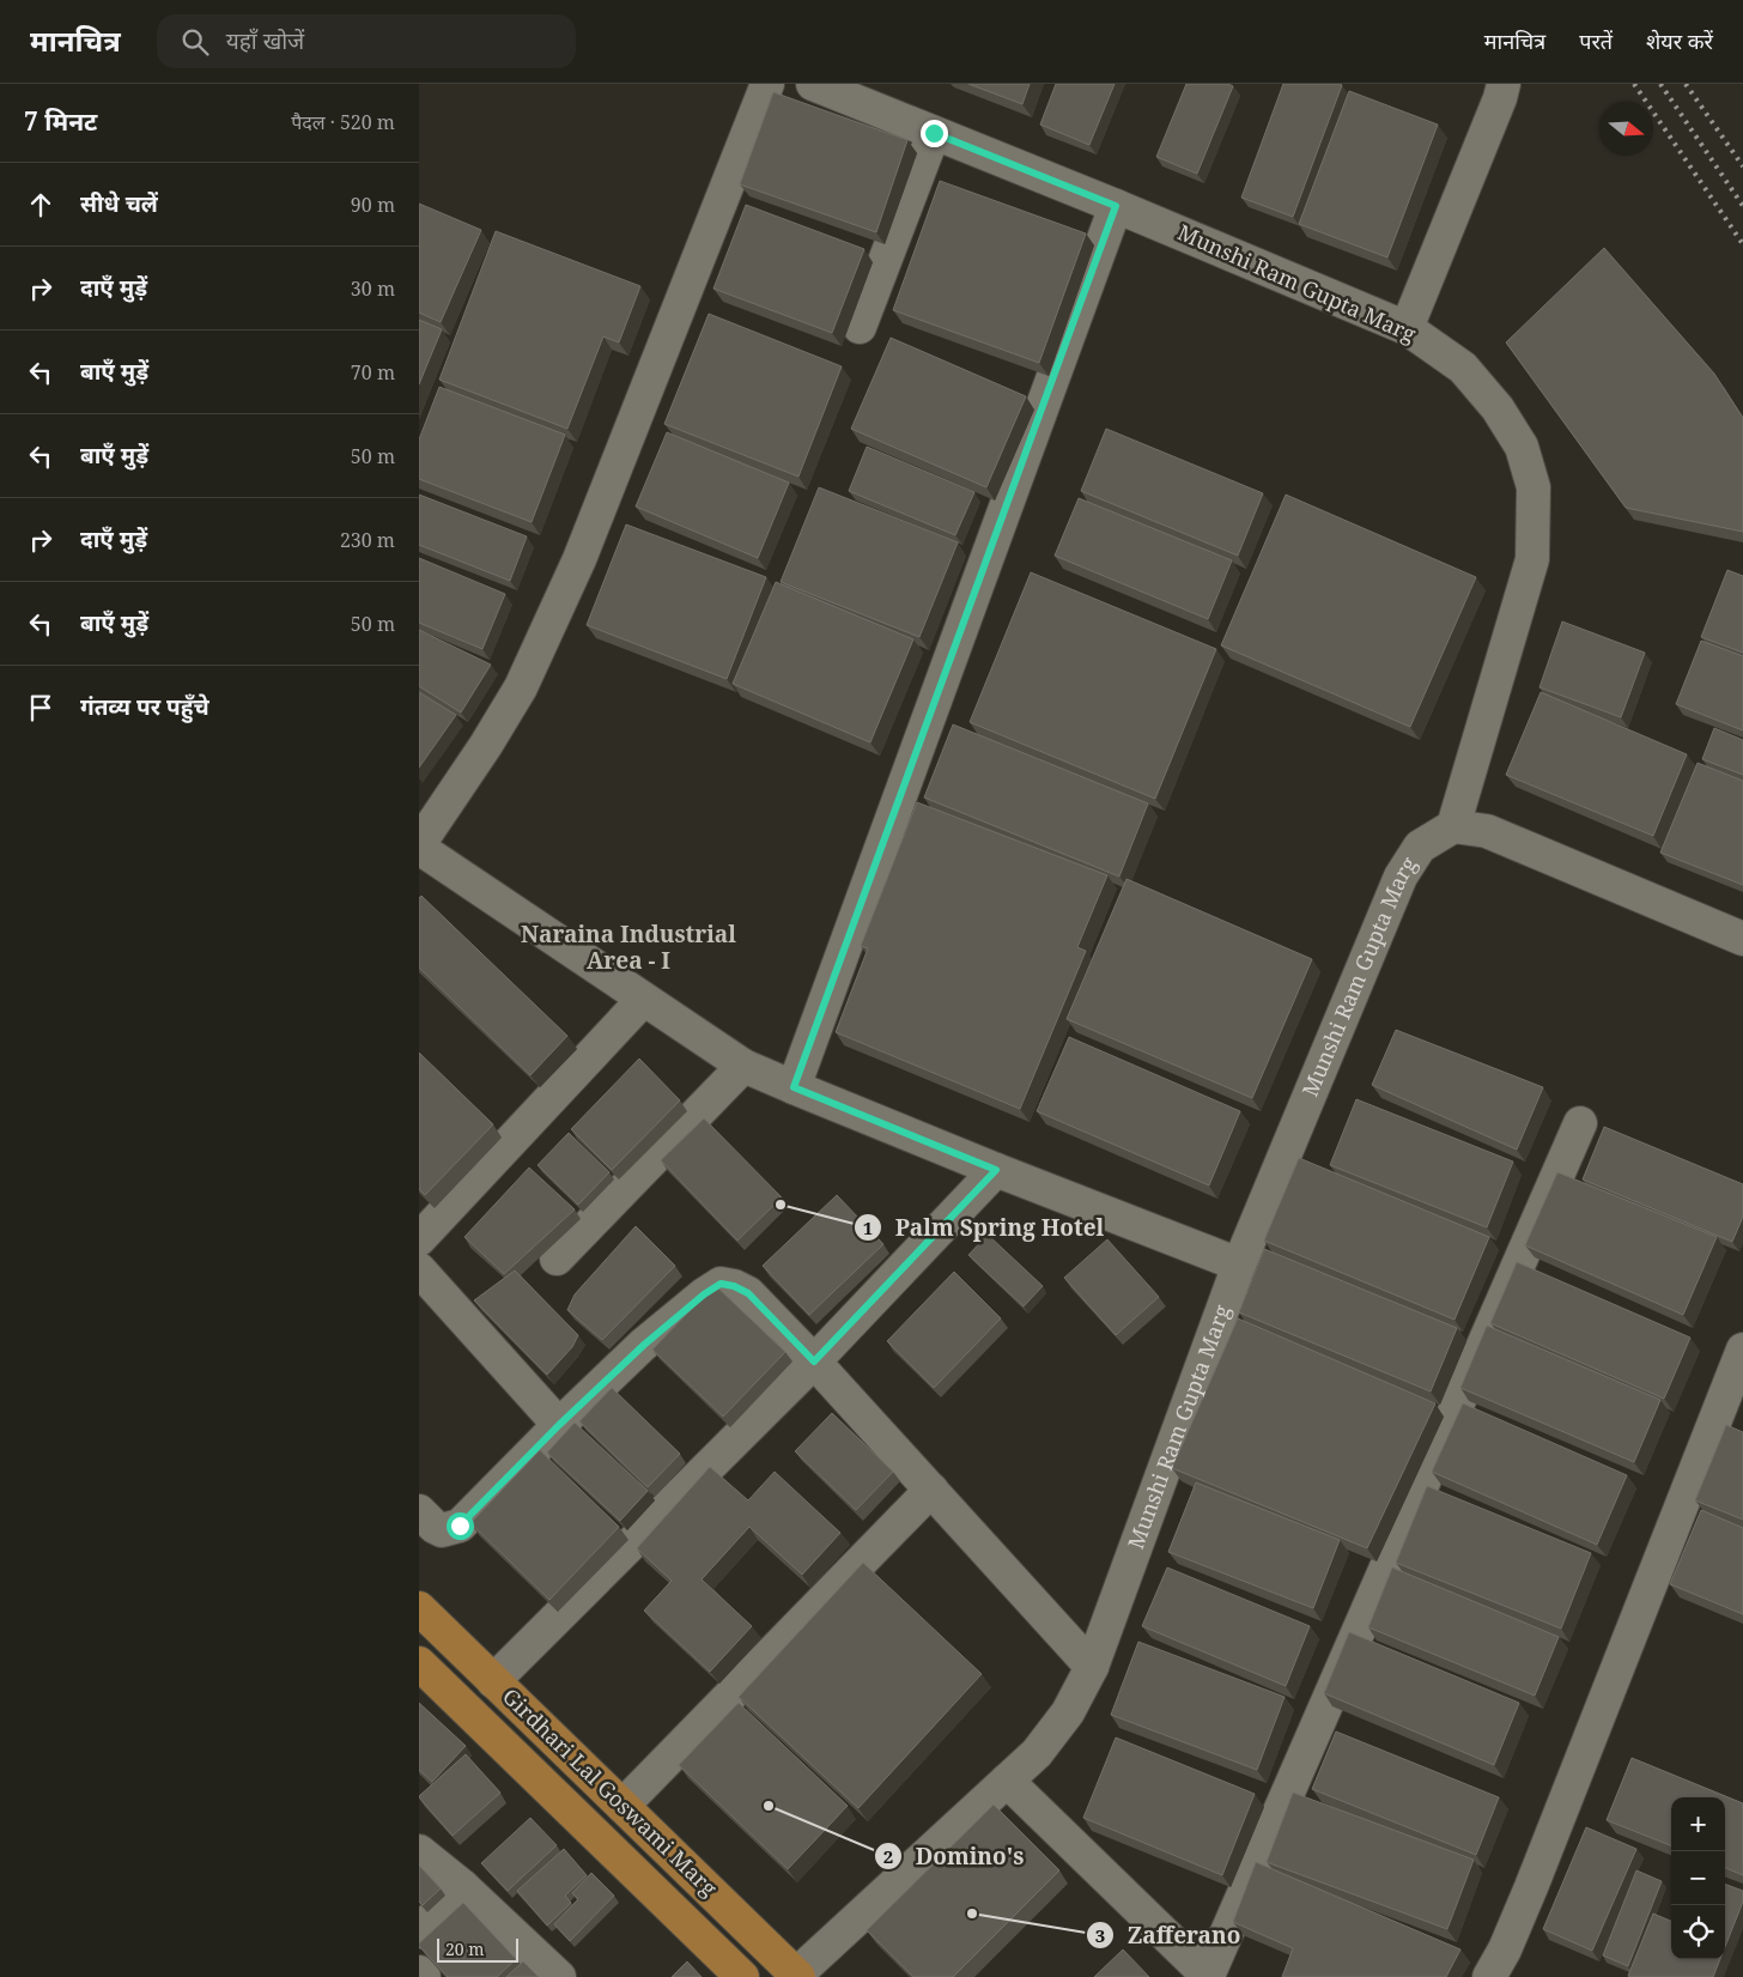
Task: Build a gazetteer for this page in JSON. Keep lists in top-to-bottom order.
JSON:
{
  "streets": {
    "main road": ["Girdhari Lal Goswami Marg"],
    "street": ["Munshi Ram Gupta Marg"]
  },
  "crossings": [
    ["Munshi Ram Gupta Marg", "Girdhari Lal Goswami Marg"]
  ],
  "districts": ["Naraina Industrial Area - I"],
  "places": ["Palm Spring Hotel", "Domino's", "Zafferano"],
  "scale_bar": "20 m",
  "north": "right",
  "page": {
    "header": "मानचित्र",
    "search": "यहाँ खोजें",
    "nav": ["मानचित्र", "परतें", "शेयर करें"],
    "heading": ["7 मिनट", "पैदल · 520 m"],
    "list": [
      ["सीधे चलें", "90 m"],
      ["दाएँ मुड़ें", "30 m"],
      ["बाएँ मुड़ें", "70 m"],
      ["बाएँ मुड़ें", "50 m"],
      ["दाएँ मुड़ें", "230 m"],
      ["बाएँ मुड़ें", "50 m"],
      "गंतव्य पर पहुँचे"
    ],
    "map_buttons": ["+", "−"],
    "scale": "20 m"
  }
}
